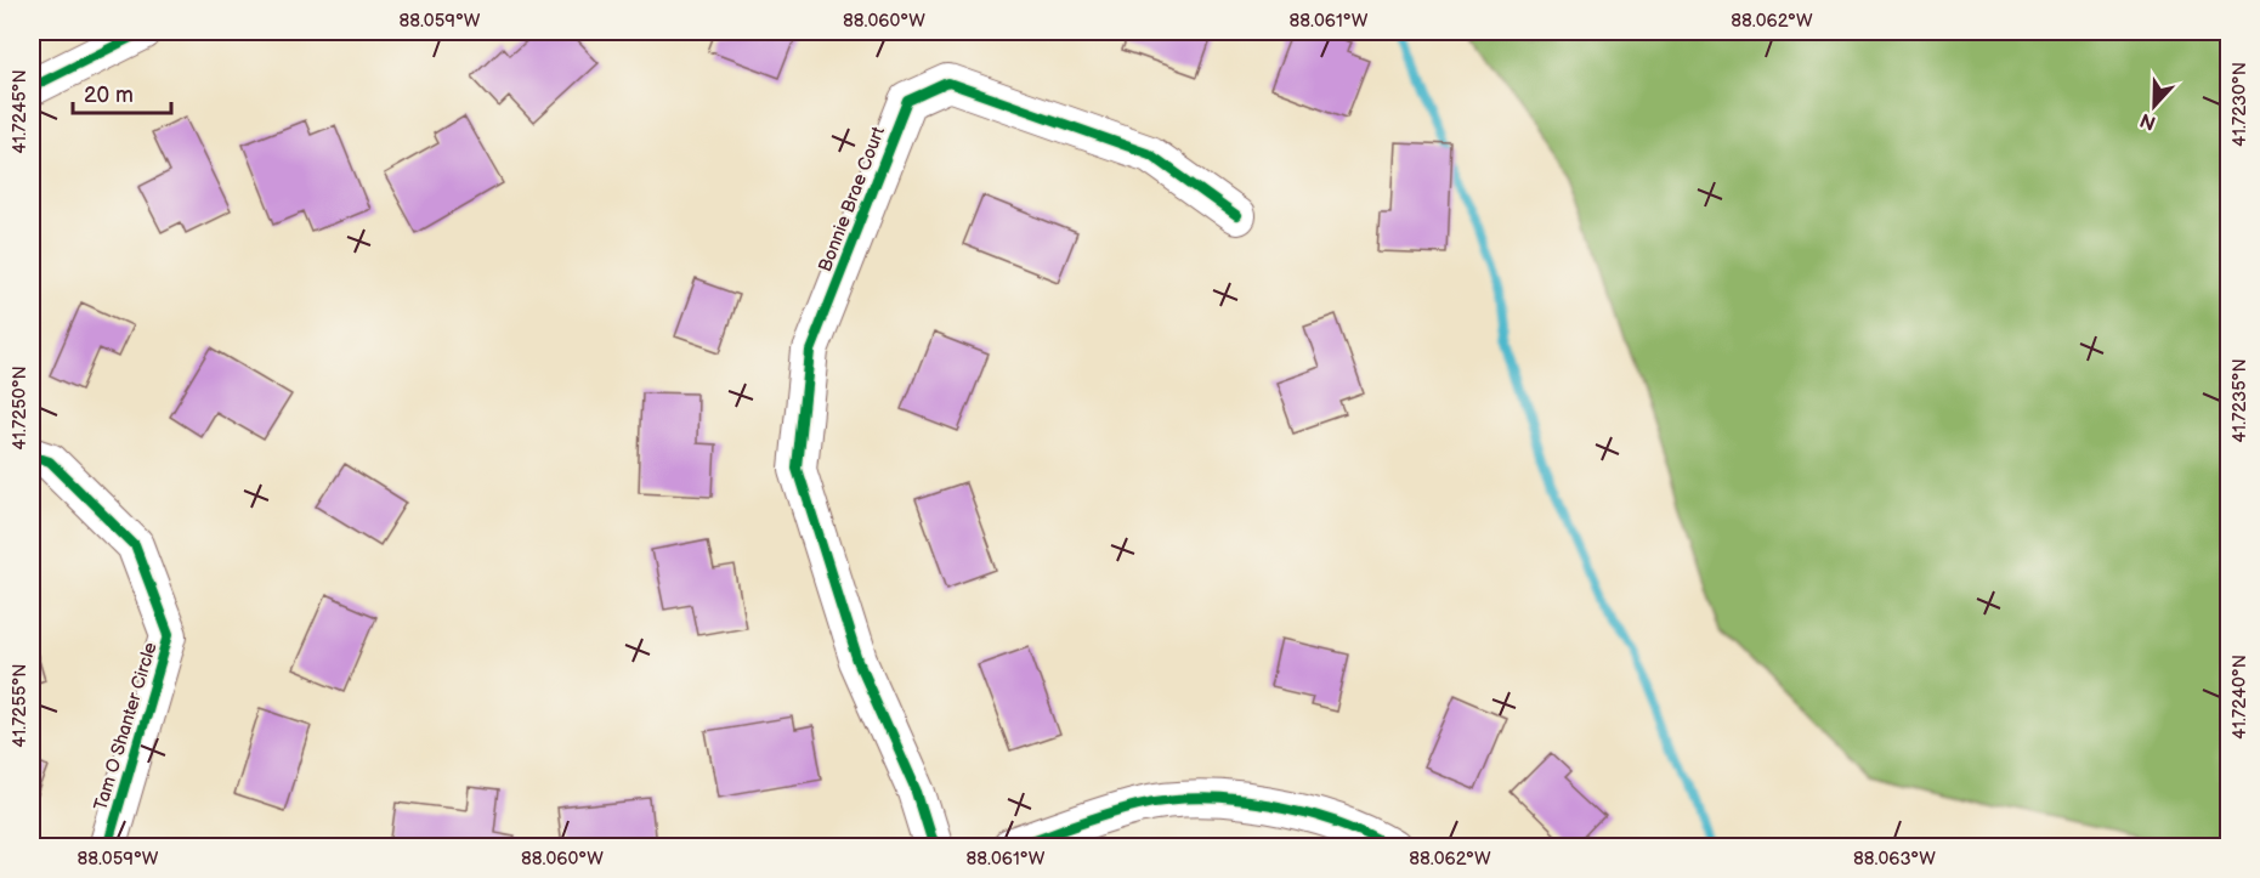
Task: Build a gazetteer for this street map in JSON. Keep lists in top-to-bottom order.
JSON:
{
  "streets": {
    "street": ["Bonnie Brae Court", "Tam O Shanter Circle"]
  },
  "scale_bar": "20 m",
  "north": "bottom",
  "coordinates": [
    "88.059°W",
    "88.060°W",
    "88.061°W",
    "88.062°W",
    "41.7230°N",
    "41.7245°N",
    "41.7235°N",
    "41.7250°N",
    "41.7240°N",
    "41.7255°N",
    "88.063°W"
  ]
}
